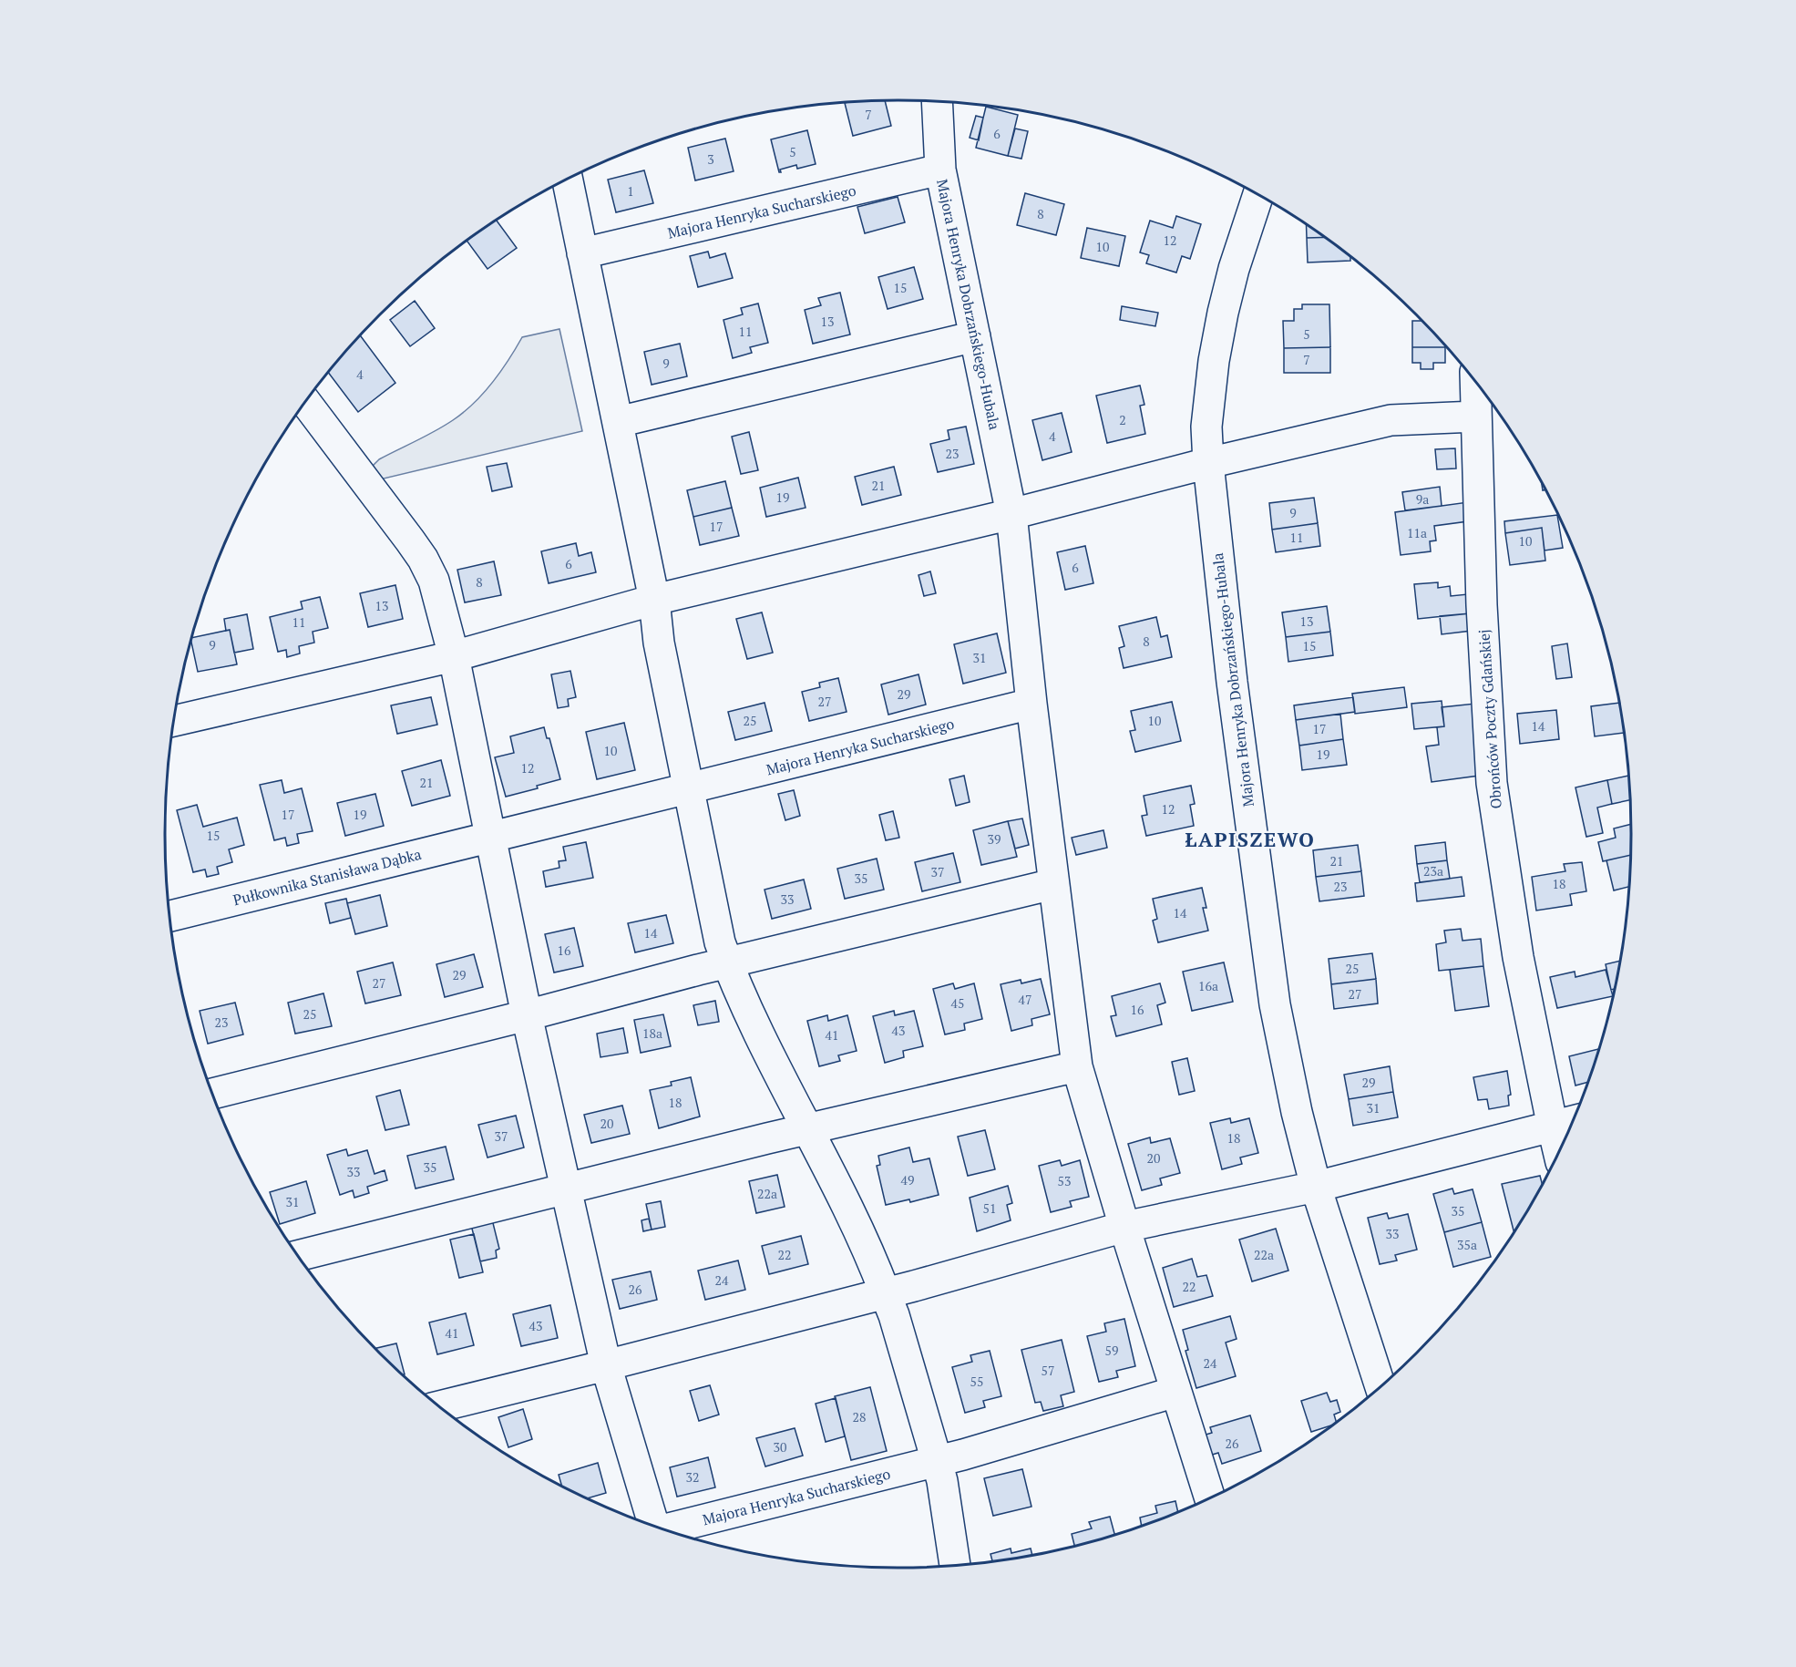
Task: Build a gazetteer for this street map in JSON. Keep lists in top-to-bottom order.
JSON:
{
  "streets": {
    "street": [
      "Majora Henryka Sucharskiego",
      "Majora Henryka Dobrzańskiego-Hubala",
      "Obrońców Poczty Gdańskiej",
      "Pułkownika Stanisława Dąbka"
    ]
  },
  "crossings": [
    ["Majora Henryka Sucharskiego", "Majora Henryka Dobrzańskiego-Hubala"],
    ["Majora Henryka Sucharskiego", "Pułkownika Stanisława Dąbka"]
  ],
  "districts": ["ŁAPISZEWO"],
  "house_numbers": [
    "7",
    "6",
    "5",
    "3",
    "1",
    "8",
    "12",
    "10",
    "15",
    "13",
    "11",
    "5",
    "7",
    "9",
    "4",
    "2",
    "4",
    "23",
    "21",
    "19",
    "9a",
    "9",
    "17",
    "11a",
    "11",
    "10",
    "6",
    "6",
    "8",
    "13",
    "13",
    "11",
    "8",
    "9",
    "15",
    "31",
    "29",
    "27",
    "25",
    "10",
    "14",
    "17",
    "10",
    "19",
    "12",
    "21",
    "12",
    "17",
    "19",
    "15",
    "39",
    "21",
    "23a",
    "37",
    "35",
    "18",
    "23",
    "33",
    "14",
    "14",
    "16",
    "25",
    "29",
    "27",
    "16a",
    "27",
    "47",
    "45",
    "16",
    "25",
    "23",
    "43",
    "18a",
    "41",
    "29",
    "18",
    "31",
    "20",
    "37",
    "18",
    "20",
    "35",
    "33",
    "49",
    "53",
    "22a",
    "31",
    "51",
    "35",
    "33",
    "35a",
    "22",
    "22a",
    "24",
    "22",
    "26",
    "43",
    "41",
    "59",
    "24",
    "57",
    "55",
    "28",
    "26",
    "30",
    "32"
  ]
}
